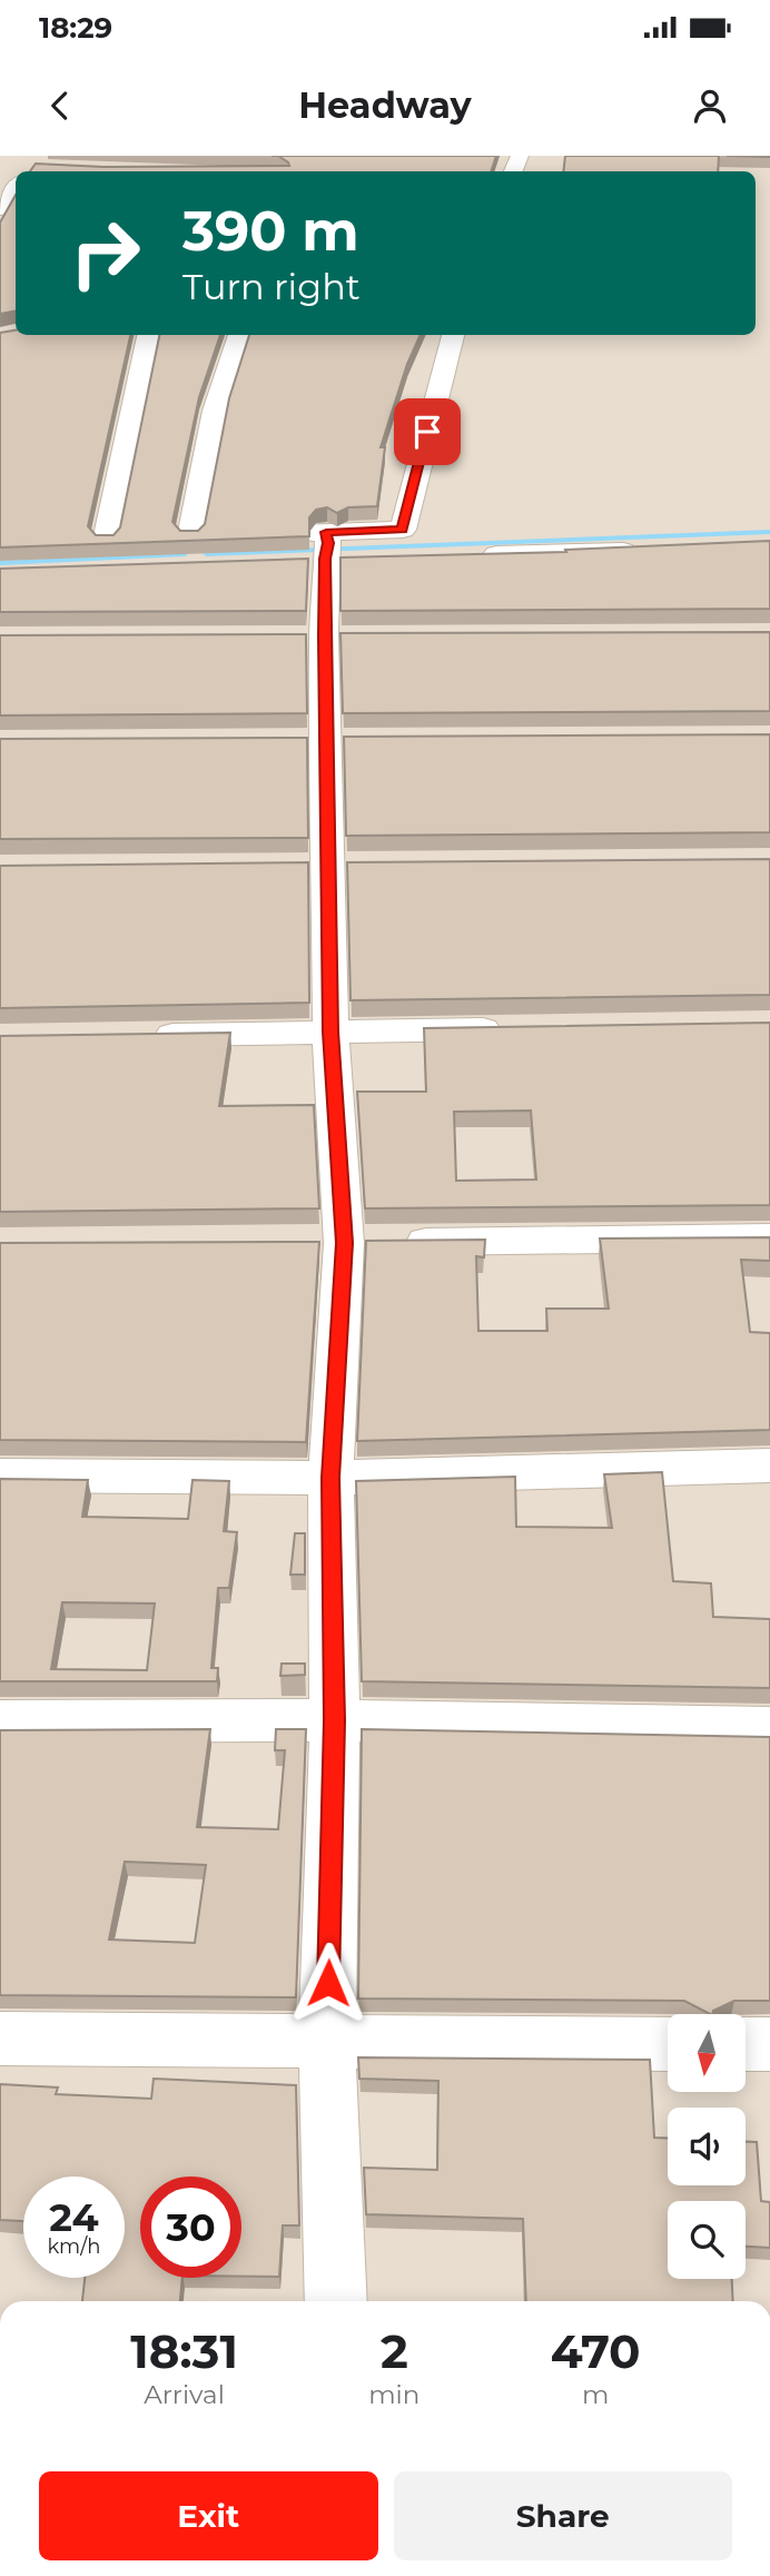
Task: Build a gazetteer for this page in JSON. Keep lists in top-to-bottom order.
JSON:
{
  "north": "bottom",
  "page": {
    "status": "18:29",
    "header": "Headway",
    "turn": ["390 m", "Turn right"],
    "speed": "24 km/h",
    "limit": "30",
    "eta": [
      "18:31",
      "Arrival",
      "2",
      "min",
      "470",
      "m"
    ],
    "buttons": ["Exit", "Share"]
  }
}
